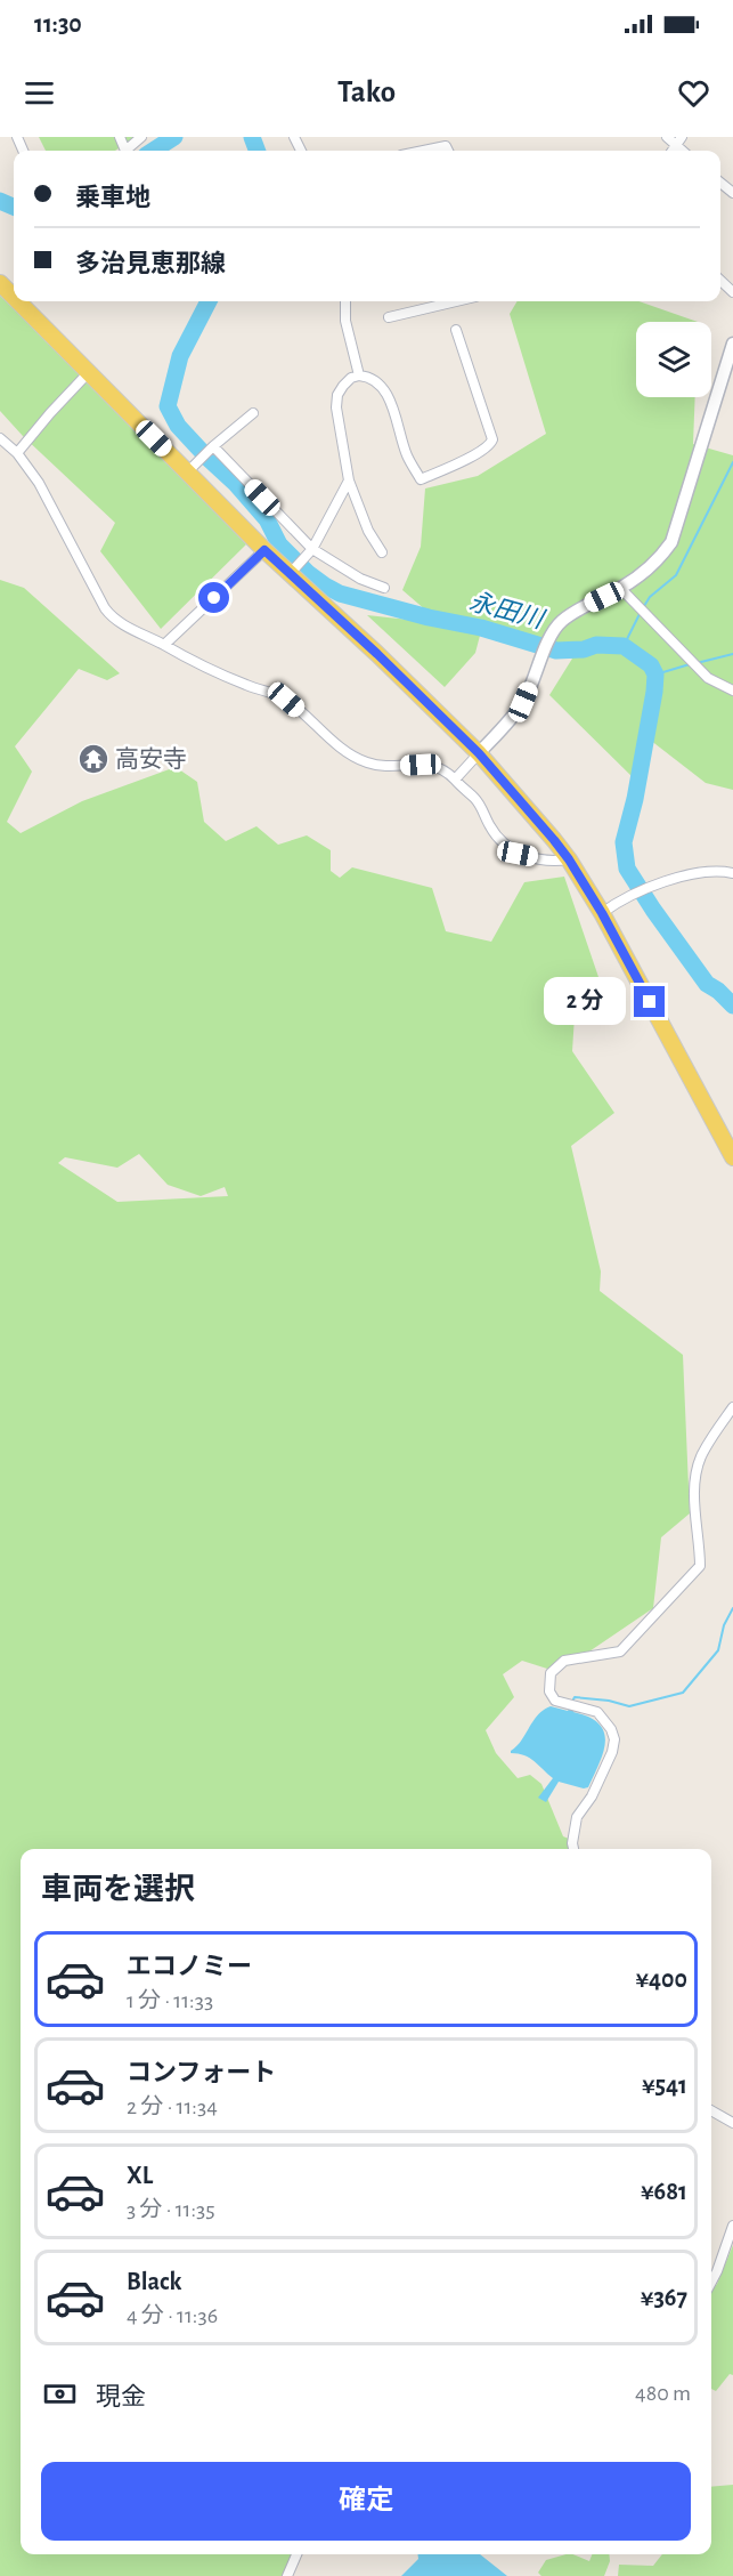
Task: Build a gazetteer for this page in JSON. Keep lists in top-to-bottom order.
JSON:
{
  "water": ["永田川"],
  "places": {
    "temple": ["高安寺"]
  },
  "page": {
    "status": "11:30",
    "header": "Tako",
    "banner": ["乗車地", "多治見恵那線"],
    "bubble": "2 分",
    "heading": "車両を選択",
    "list": [
      {
        "name": "エコノミー",
        "note": "1 分 · 11:33",
        "value": "¥400"
      },
      {
        "name": "コンフォート",
        "note": "2 分 · 11:34",
        "value": "¥541"
      },
      {
        "name": "XL",
        "note": "3 分 · 11:35",
        "value": "¥681"
      },
      {
        "name": "Black",
        "note": "4 分 · 11:36",
        "value": "¥367"
      }
    ],
    "pay": ["現金", "480 m"],
    "buttons": "確定"
  }
}
